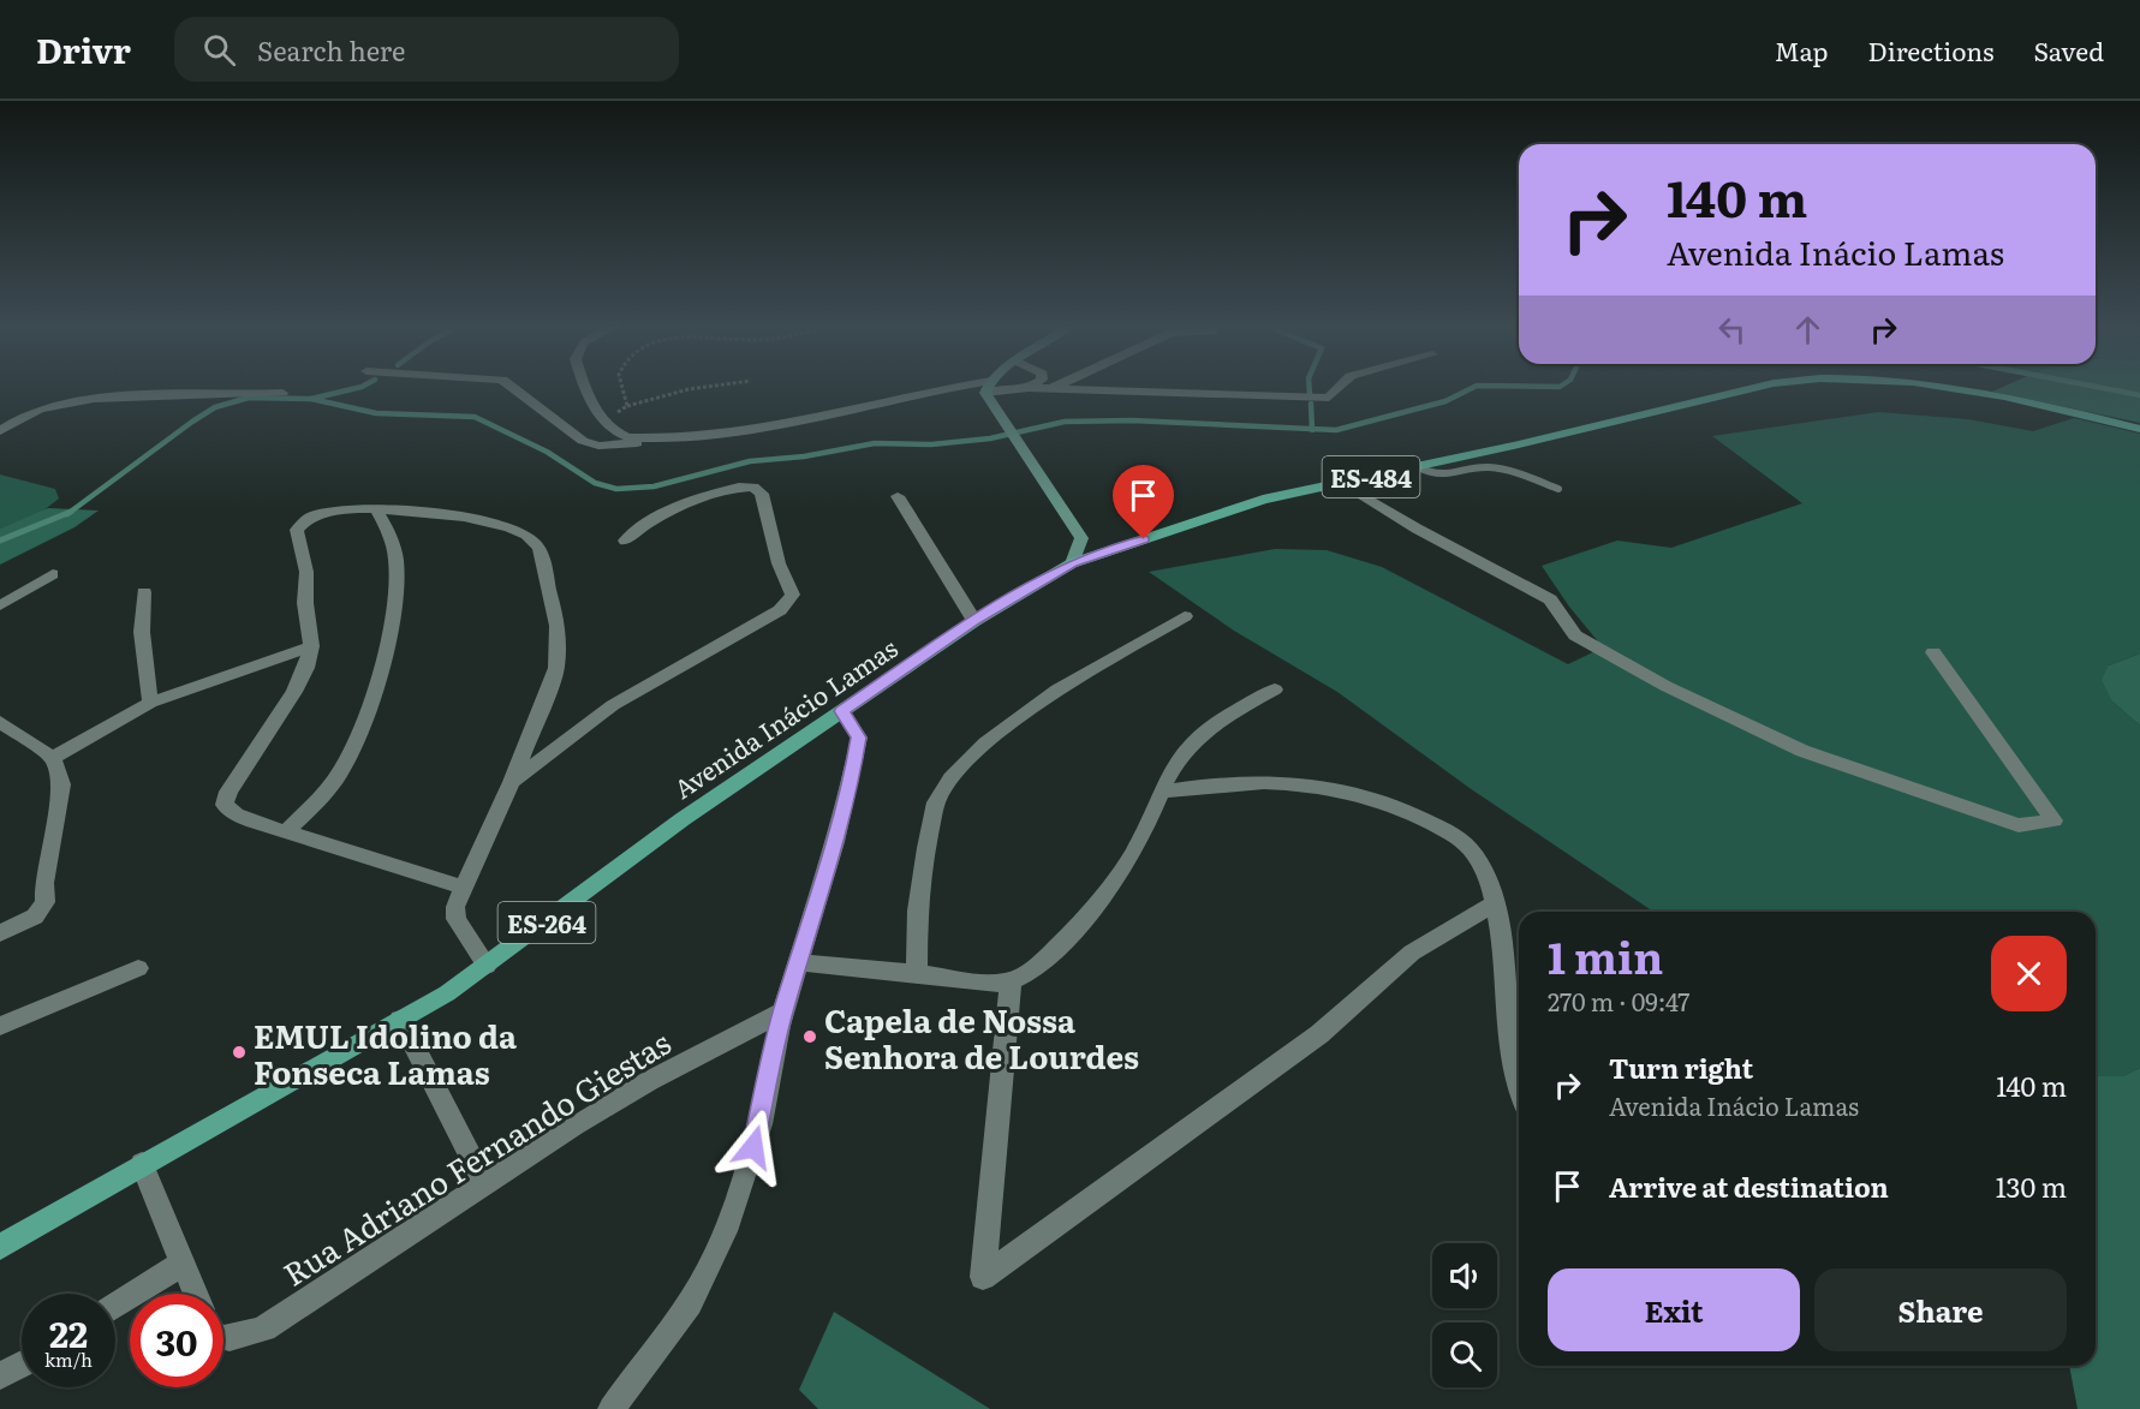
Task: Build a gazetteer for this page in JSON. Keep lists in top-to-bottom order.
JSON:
{
  "streets": {
    "main road": ["ES-484", "Avenida Inácio Lamas", "ES-264"],
    "street": ["Rua Adriano Fernando Giestas"]
  },
  "places": ["Capela de Nossa Senhora de Lourdes", "EMUL Idolino da Fonseca Lamas"],
  "page": {
    "header": "Drivr",
    "search": "Search here",
    "nav": ["Map", "Directions", "Saved"],
    "turn": ["140 m", "Avenida Inácio Lamas"],
    "heading": ["1 min", "270 m · 09:47"],
    "list": [
      {
        "name": "Turn right",
        "note": "Avenida Inácio Lamas",
        "value": "140 m"
      },
      {
        "name": "Arrive at destination",
        "value": "130 m"
      }
    ],
    "buttons": ["Exit", "Share"],
    "speed": "22 km/h",
    "limit": "30"
  }
}
